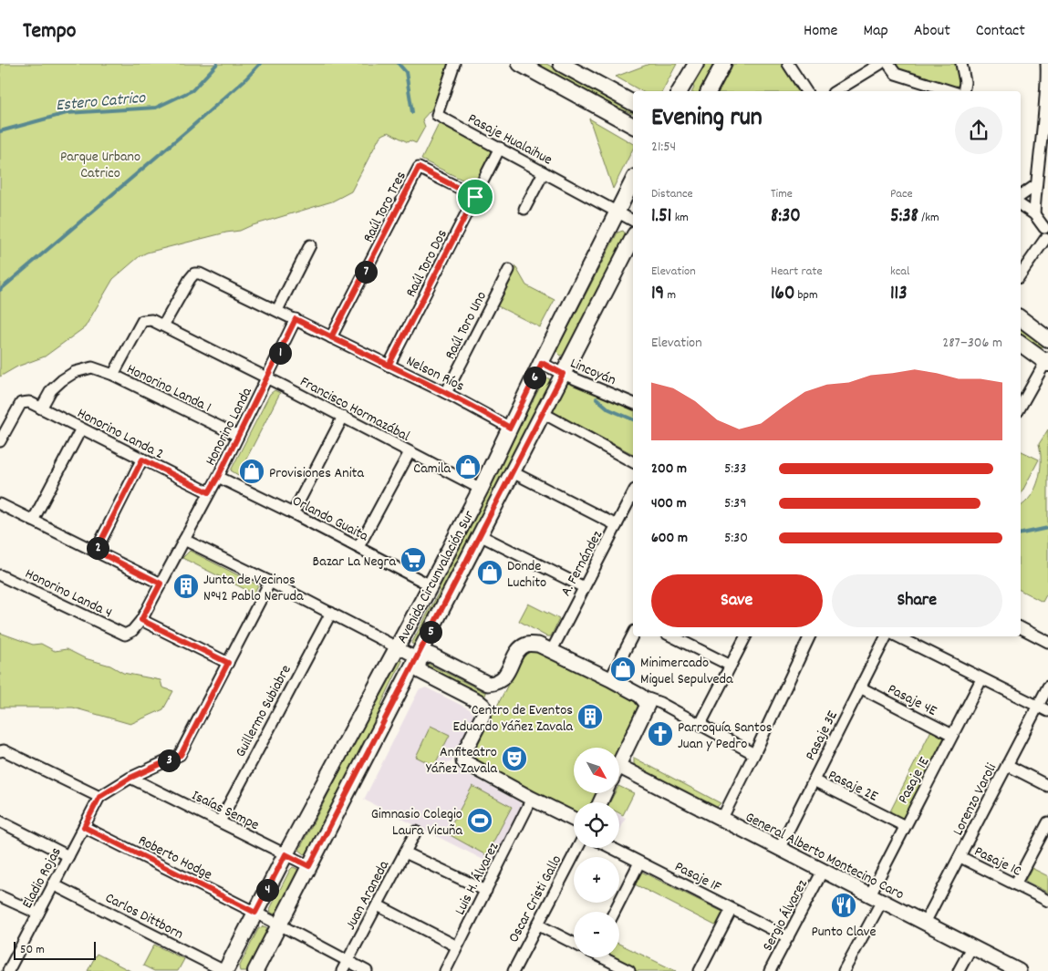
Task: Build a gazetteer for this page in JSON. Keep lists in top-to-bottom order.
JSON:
{
  "streets": {
    "main road": ["Avenida Circunvalación Sur"],
    "street": [
      "Pasaje Hualaihue",
      "Raúl Toro Tres",
      "Raúl Toro Dos",
      "Raúl Toro Uno",
      "Lincoyán",
      "Nelson Ríos",
      "Honorino Landa 1",
      "Francisco Hormazábal",
      "Honorino Landa",
      "Honorino Landa 2",
      "Orlando Guaita",
      "A. Fernández",
      "Honorino Landa 4",
      "Pasaje 4E",
      "Guillermo Subiabre",
      "Pasaje 3E",
      "Pasaje 1E",
      "Pasaje 2E",
      "Lorenzo Varoli",
      "Isaías Sempe",
      "General Alberto Montecino Caro",
      "Roberto Hodge",
      "Pasaje 1C",
      "Pasaje 1F",
      "Eladio Rojas",
      "Luis H. Álvarez",
      "Juan Araneda",
      "Oscar Cristi Gallo",
      "Carlos Dittborn",
      "Sergio Álvarez"
    ]
  },
  "crossings": [
    ["Pasaje Hualaihue", "Raúl Toro Dos"],
    ["Pasaje Hualaihue", "Avenida Circunvalación Sur"],
    ["Raúl Toro Tres", "Raúl Toro Dos"],
    ["Raúl Toro Tres", "Nelson Ríos"],
    ["Raúl Toro Dos", "Nelson Ríos"],
    ["Raúl Toro Uno", "Nelson Ríos"],
    ["Lincoyán", "Avenida Circunvalación Sur"],
    ["Nelson Ríos", "Francisco Hormazábal"],
    ["Nelson Ríos", "Honorino Landa"],
    ["Nelson Ríos", "Avenida Circunvalación Sur"],
    ["Honorino Landa 1", "Francisco Hormazábal"],
    ["Honorino Landa 1", "Honorino Landa"],
    ["Honorino Landa 1", "Honorino Landa 2"],
    ["Francisco Hormazábal", "Honorino Landa"],
    ["Francisco Hormazábal", "Avenida Circunvalación Sur"],
    ["Honorino Landa", "Honorino Landa 2"],
    ["Honorino Landa", "Orlando Guaita"],
    ["Honorino Landa", "Honorino Landa 4"],
    ["Orlando Guaita", "Avenida Circunvalación Sur"],
    ["Avenida Circunvalación Sur", "Isaías Sempe"],
    ["Avenida Circunvalación Sur", "Roberto Hodge"],
    ["Avenida Circunvalación Sur", "Carlos Dittborn"],
    ["Pasaje 4E", "Pasaje 3E"],
    ["Pasaje 4E", "Pasaje 1E"],
    ["Guillermo Subiabre", "Isaías Sempe"],
    ["Pasaje 3E", "Pasaje 2E"],
    ["Pasaje 3E", "General Alberto Montecino Caro"],
    ["Pasaje 1E", "Pasaje 2E"],
    ["Pasaje 1E", "General Alberto Montecino Caro"],
    ["Lorenzo Varoli", "General Alberto Montecino Caro"],
    ["Lorenzo Varoli", "Pasaje 1C"],
    ["General Alberto Montecino Caro", "Sergio Álvarez"],
    ["Roberto Hodge", "Eladio Rojas"],
    ["Roberto Hodge", "Juan Araneda"],
    ["Pasaje 1F", "Sergio Álvarez"],
    ["Eladio Rojas", "Carlos Dittborn"]
  ],
  "water": ["Estero Catrico"],
  "parks": ["Parque Urbano Catrico"],
  "places": {
    "shop": [
      "Camila",
      "Provisiones Anita",
      "Donde Luchito",
      "Minimercado Miguel Sepulveda"
    ],
    "supermarket": ["Bazar La Negra"],
    "building": ["Junta de Vecinos N°42 Pablo Neruda", "Centro de Eventos Eduardo Yáñez Zavala"],
    "church": ["Parroquía Santos Juan y Pedro"],
    "theatre": ["Anfiteatro Yáñez Zavala"],
    "sports": ["Gimnasio Colegio Laura Vicuña"],
    "restaurant": ["Punto Clave"]
  },
  "scale_bar": "50 m",
  "north": "bottom right",
  "page": {
    "header": "Tempo",
    "nav": [
      "Home",
      "Map",
      "About",
      "Contact"
    ],
    "heading": ["Evening run", "21:54"],
    "stats": [
      ["Distance", "1.51 km"],
      ["Time", "8:30"],
      ["Pace", "5:38 /km"],
      ["Elevation", "19 m"],
      ["Heart rate", "160 bpm"],
      ["kcal", "113"]
    ],
    "pins": [
      "7",
      "1",
      "6",
      "2",
      "5",
      "3",
      "4"
    ],
    "chart": ["Elevation", "287–306 m"],
    "list": [
      {
        "name": "200 m",
        "note": "5:33"
      },
      {
        "name": "400 m",
        "note": "5:39"
      },
      {
        "name": "600 m",
        "note": "5:30"
      }
    ],
    "buttons": ["Save", "Share"],
    "map_buttons": ["+", "−"],
    "scale": "50 m"
  }
}
